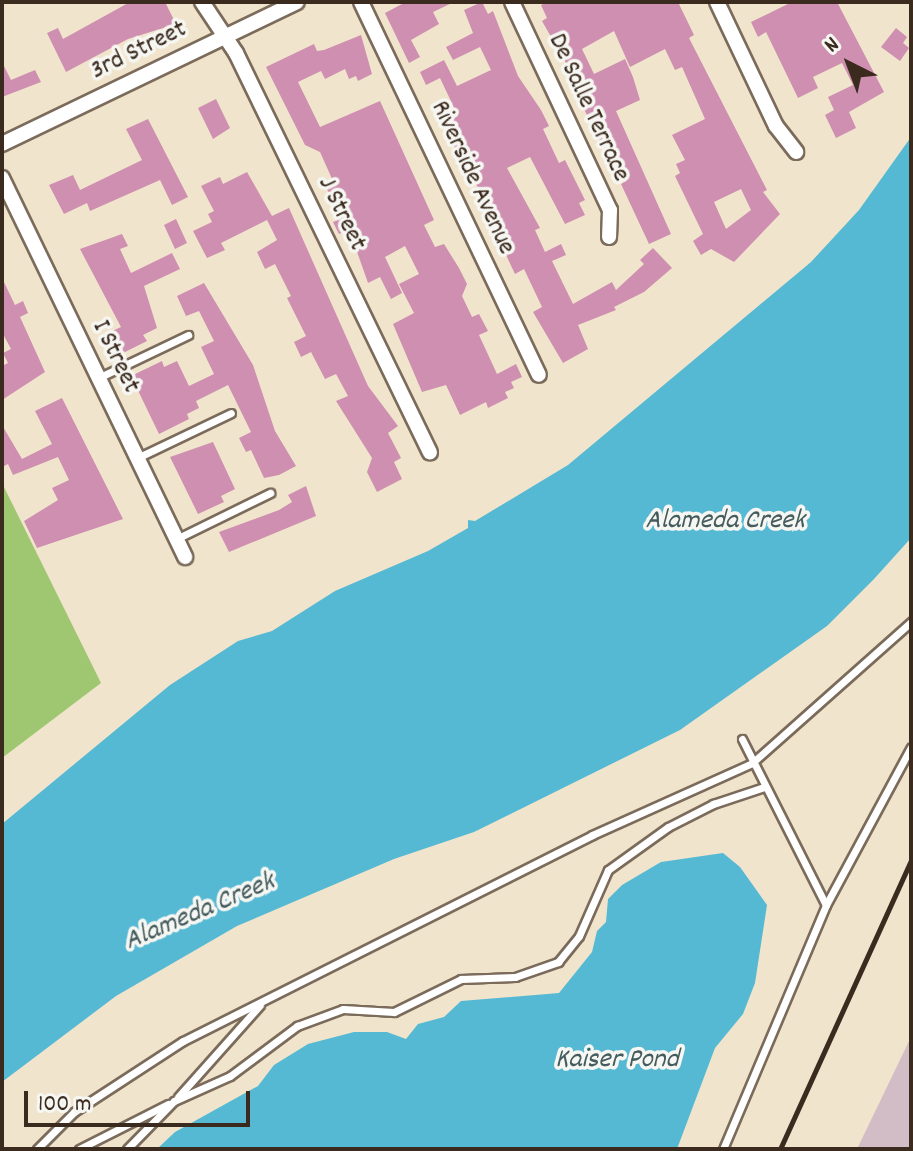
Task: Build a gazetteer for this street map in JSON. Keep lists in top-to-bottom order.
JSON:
{
  "streets": {
    "street": [
      "3rd Street",
      "De Salle Terrace",
      "Riverside Avenue",
      "J Street",
      "I Street"
    ]
  },
  "crossings": [
    ["3rd Street", "J Street"]
  ],
  "water": ["Alameda Creek", "Kaiser Pond"],
  "scale_bar": "100 m",
  "north": "top left"
}
